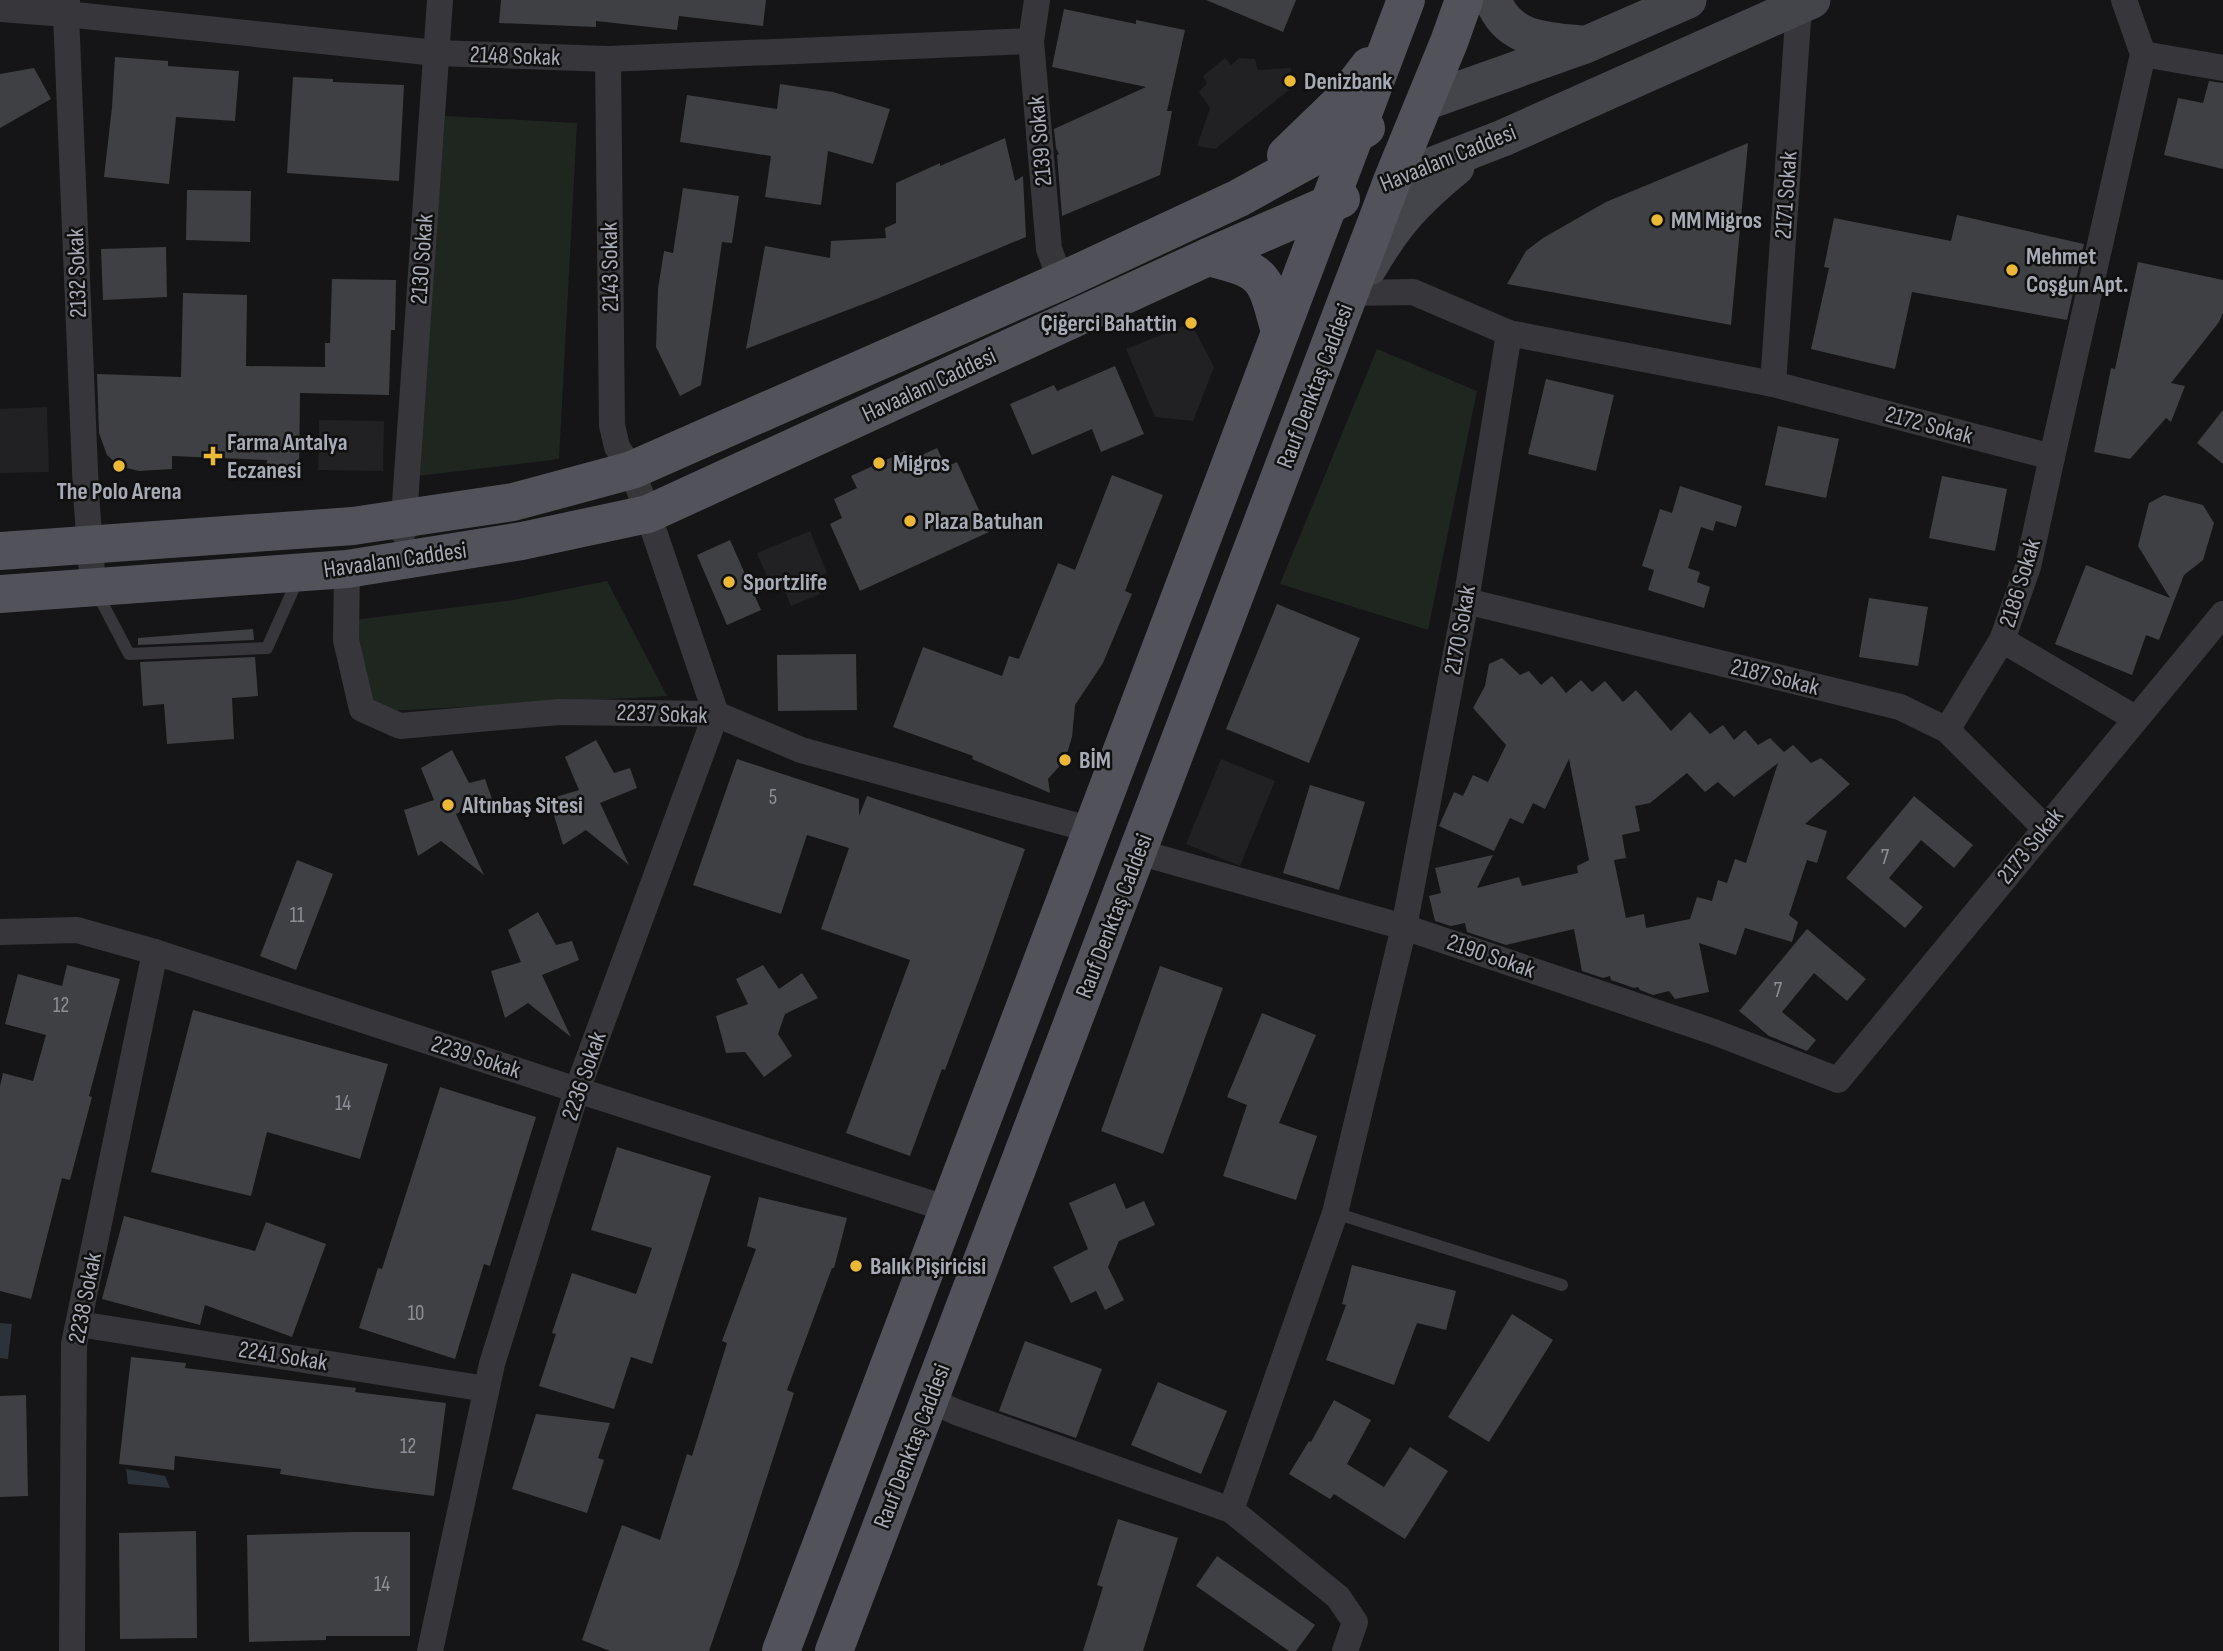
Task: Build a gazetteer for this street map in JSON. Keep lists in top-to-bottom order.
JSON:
{
  "streets": {
    "main road": ["Havaalanı Caddesi", "Rauf Denktaş Caddesi"],
    "street": [
      "2148 Sokak",
      "2139 Sokak",
      "2171 Sokak",
      "2130 Sokak",
      "2143 Sokak",
      "2132 Sokak",
      "2172 Sokak",
      "2186 Sokak",
      "2170 Sokak",
      "2187 Sokak",
      "2237 Sokak",
      "2173 Sokak",
      "2190 Sokak",
      "2239 Sokak",
      "2236 Sokak",
      "2238 Sokak",
      "2241 Sokak"
    ]
  },
  "crossings": [
    ["2148 Sokak", "2139 Sokak"],
    ["2148 Sokak", "2130 Sokak"],
    ["2148 Sokak", "2143 Sokak"],
    ["2148 Sokak", "2132 Sokak"],
    ["2139 Sokak", "Havaalanı Caddesi"],
    ["Havaalanı Caddesi", "2171 Sokak"],
    ["Havaalanı Caddesi", "2130 Sokak"],
    ["Havaalanı Caddesi", "2143 Sokak"],
    ["Havaalanı Caddesi", "2132 Sokak"],
    ["Havaalanı Caddesi", "Rauf Denktaş Caddesi"],
    ["Havaalanı Caddesi", "2237 Sokak"],
    ["2171 Sokak", "2172 Sokak"],
    ["Rauf Denktaş Caddesi", "2172 Sokak"],
    ["Rauf Denktaş Caddesi", "2237 Sokak"],
    ["Rauf Denktaş Caddesi", "2190 Sokak"],
    ["Rauf Denktaş Caddesi", "2239 Sokak"],
    ["2172 Sokak", "2186 Sokak"],
    ["2172 Sokak", "2170 Sokak"],
    ["2186 Sokak", "2173 Sokak"],
    ["2170 Sokak", "2187 Sokak"],
    ["2170 Sokak", "2190 Sokak"],
    ["2187 Sokak", "2173 Sokak"],
    ["2237 Sokak", "2236 Sokak"],
    ["2173 Sokak", "2190 Sokak"],
    ["2239 Sokak", "2236 Sokak"],
    ["2239 Sokak", "2238 Sokak"],
    ["2236 Sokak", "2241 Sokak"],
    ["2238 Sokak", "2241 Sokak"]
  ],
  "places": {
    "other": [
      "Denizbank",
      "MM Migros",
      "Mehmet Coşgun Apt.",
      "Çiğerci Bahattin",
      "Migros",
      "The Polo Arena",
      "Plaza Batuhan",
      "Sportzlife",
      "BİM",
      "Altınbaş Sitesi",
      "Balık Pişiricisi"
    ],
    "health": ["Farma Antalya Eczanesi"]
  },
  "house_numbers": [
    "5",
    "7",
    "11",
    "7",
    "12",
    "14",
    "10",
    "12",
    "14"
  ]
}
